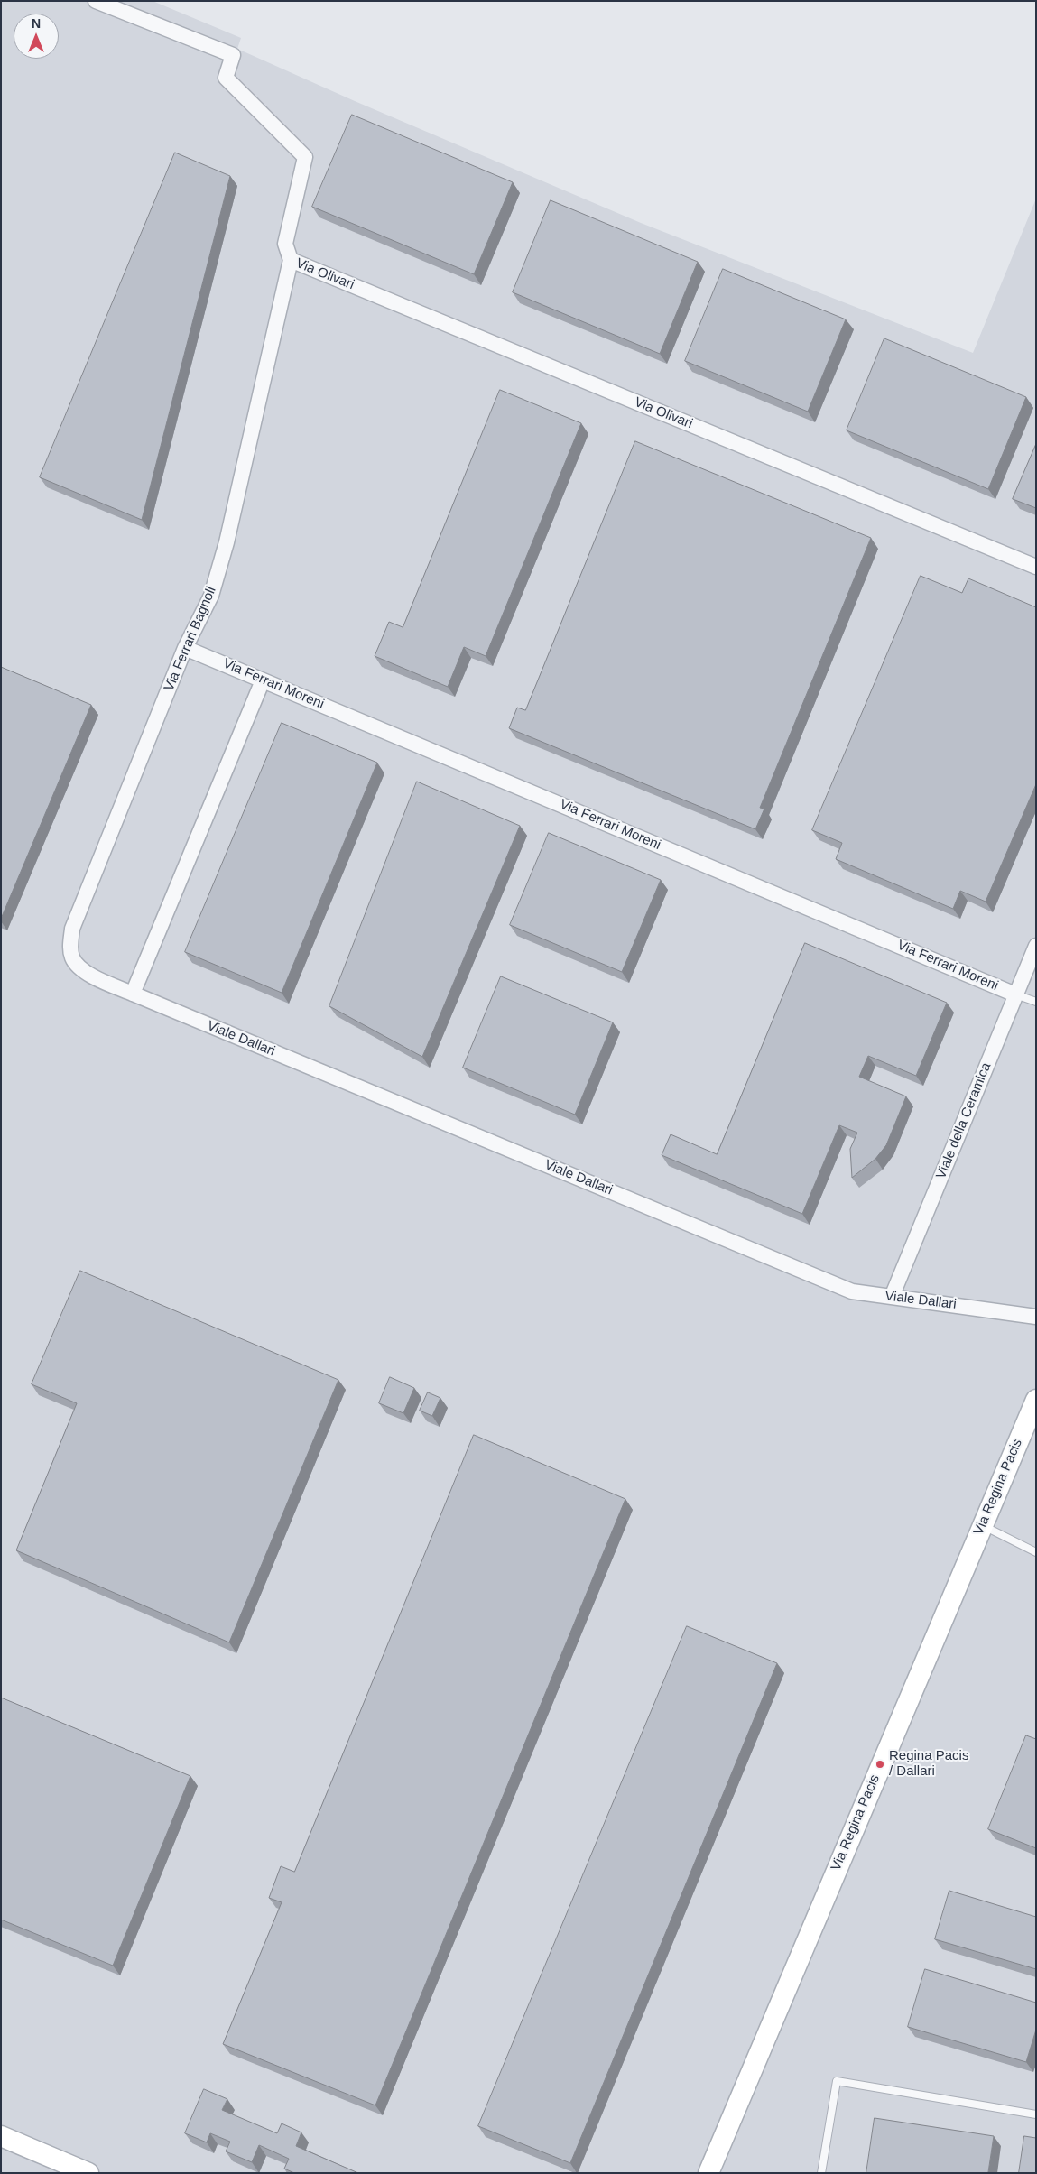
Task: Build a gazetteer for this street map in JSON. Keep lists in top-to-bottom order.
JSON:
{
  "streets": {
    "street": [
      "Via Olivari",
      "Via Ferrari Bagnoli",
      "Via Ferrari Moreni",
      "Viale Dallari",
      "Viale della Ceramica",
      "Via Regina Pacis"
    ]
  },
  "crossings": [
    ["Via Olivari", "Via Ferrari Bagnoli"],
    ["Via Ferrari Bagnoli", "Via Ferrari Moreni"],
    ["Via Ferrari Bagnoli", "Viale Dallari"],
    ["Via Ferrari Moreni", "Viale della Ceramica"],
    ["Viale Dallari", "Viale della Ceramica"]
  ],
  "places": ["Regina Pacis / Dallari"],
  "north": "top"
}
